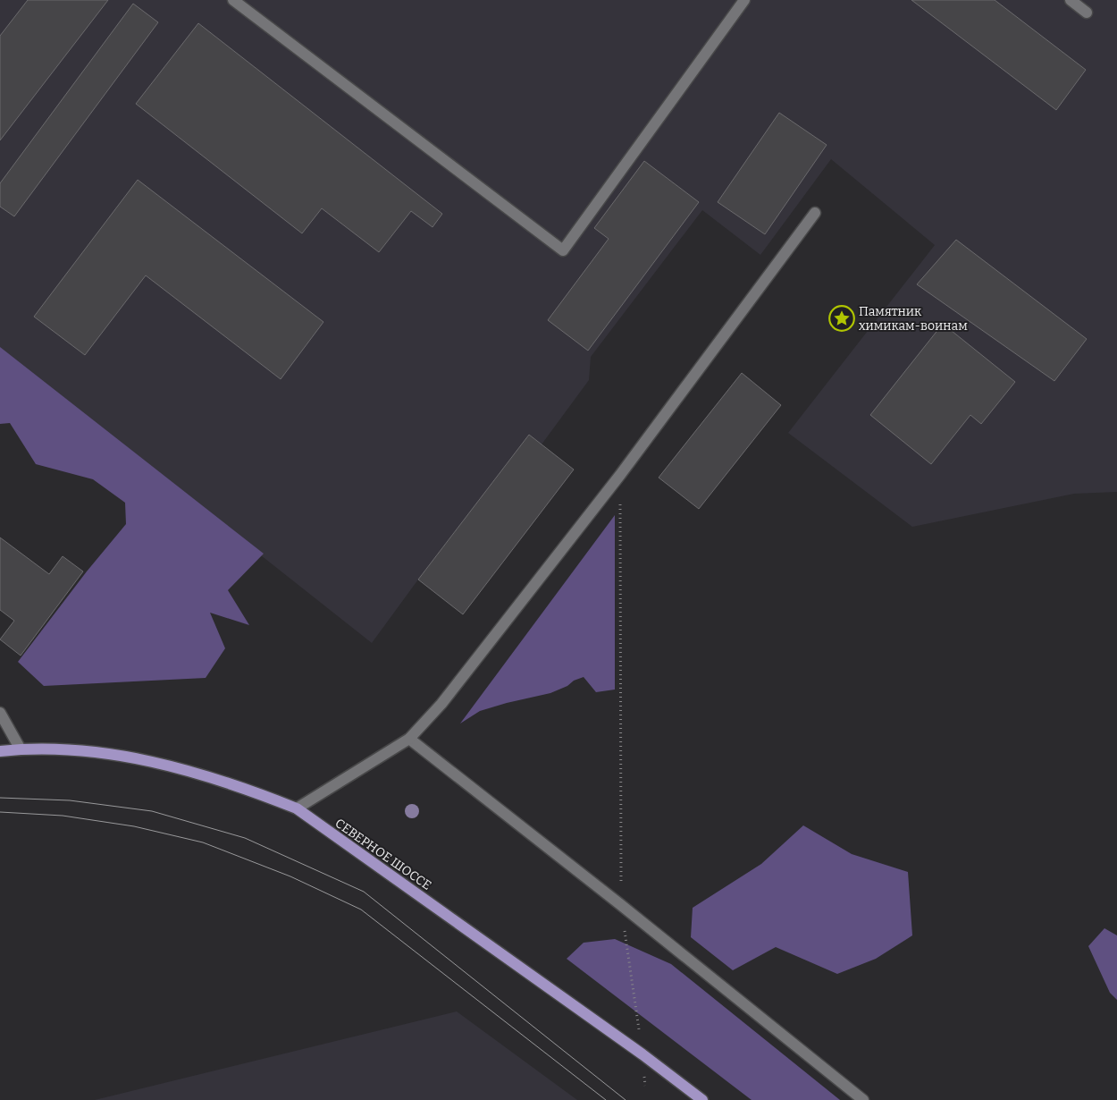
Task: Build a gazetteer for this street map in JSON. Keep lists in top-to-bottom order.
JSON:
{
  "streets": {
    "main road": ["СЕВЕРНОЕ ШОССЕ"]
  },
  "places": {
    "place": ["Памятник химикам-воинам"]
  }
}
